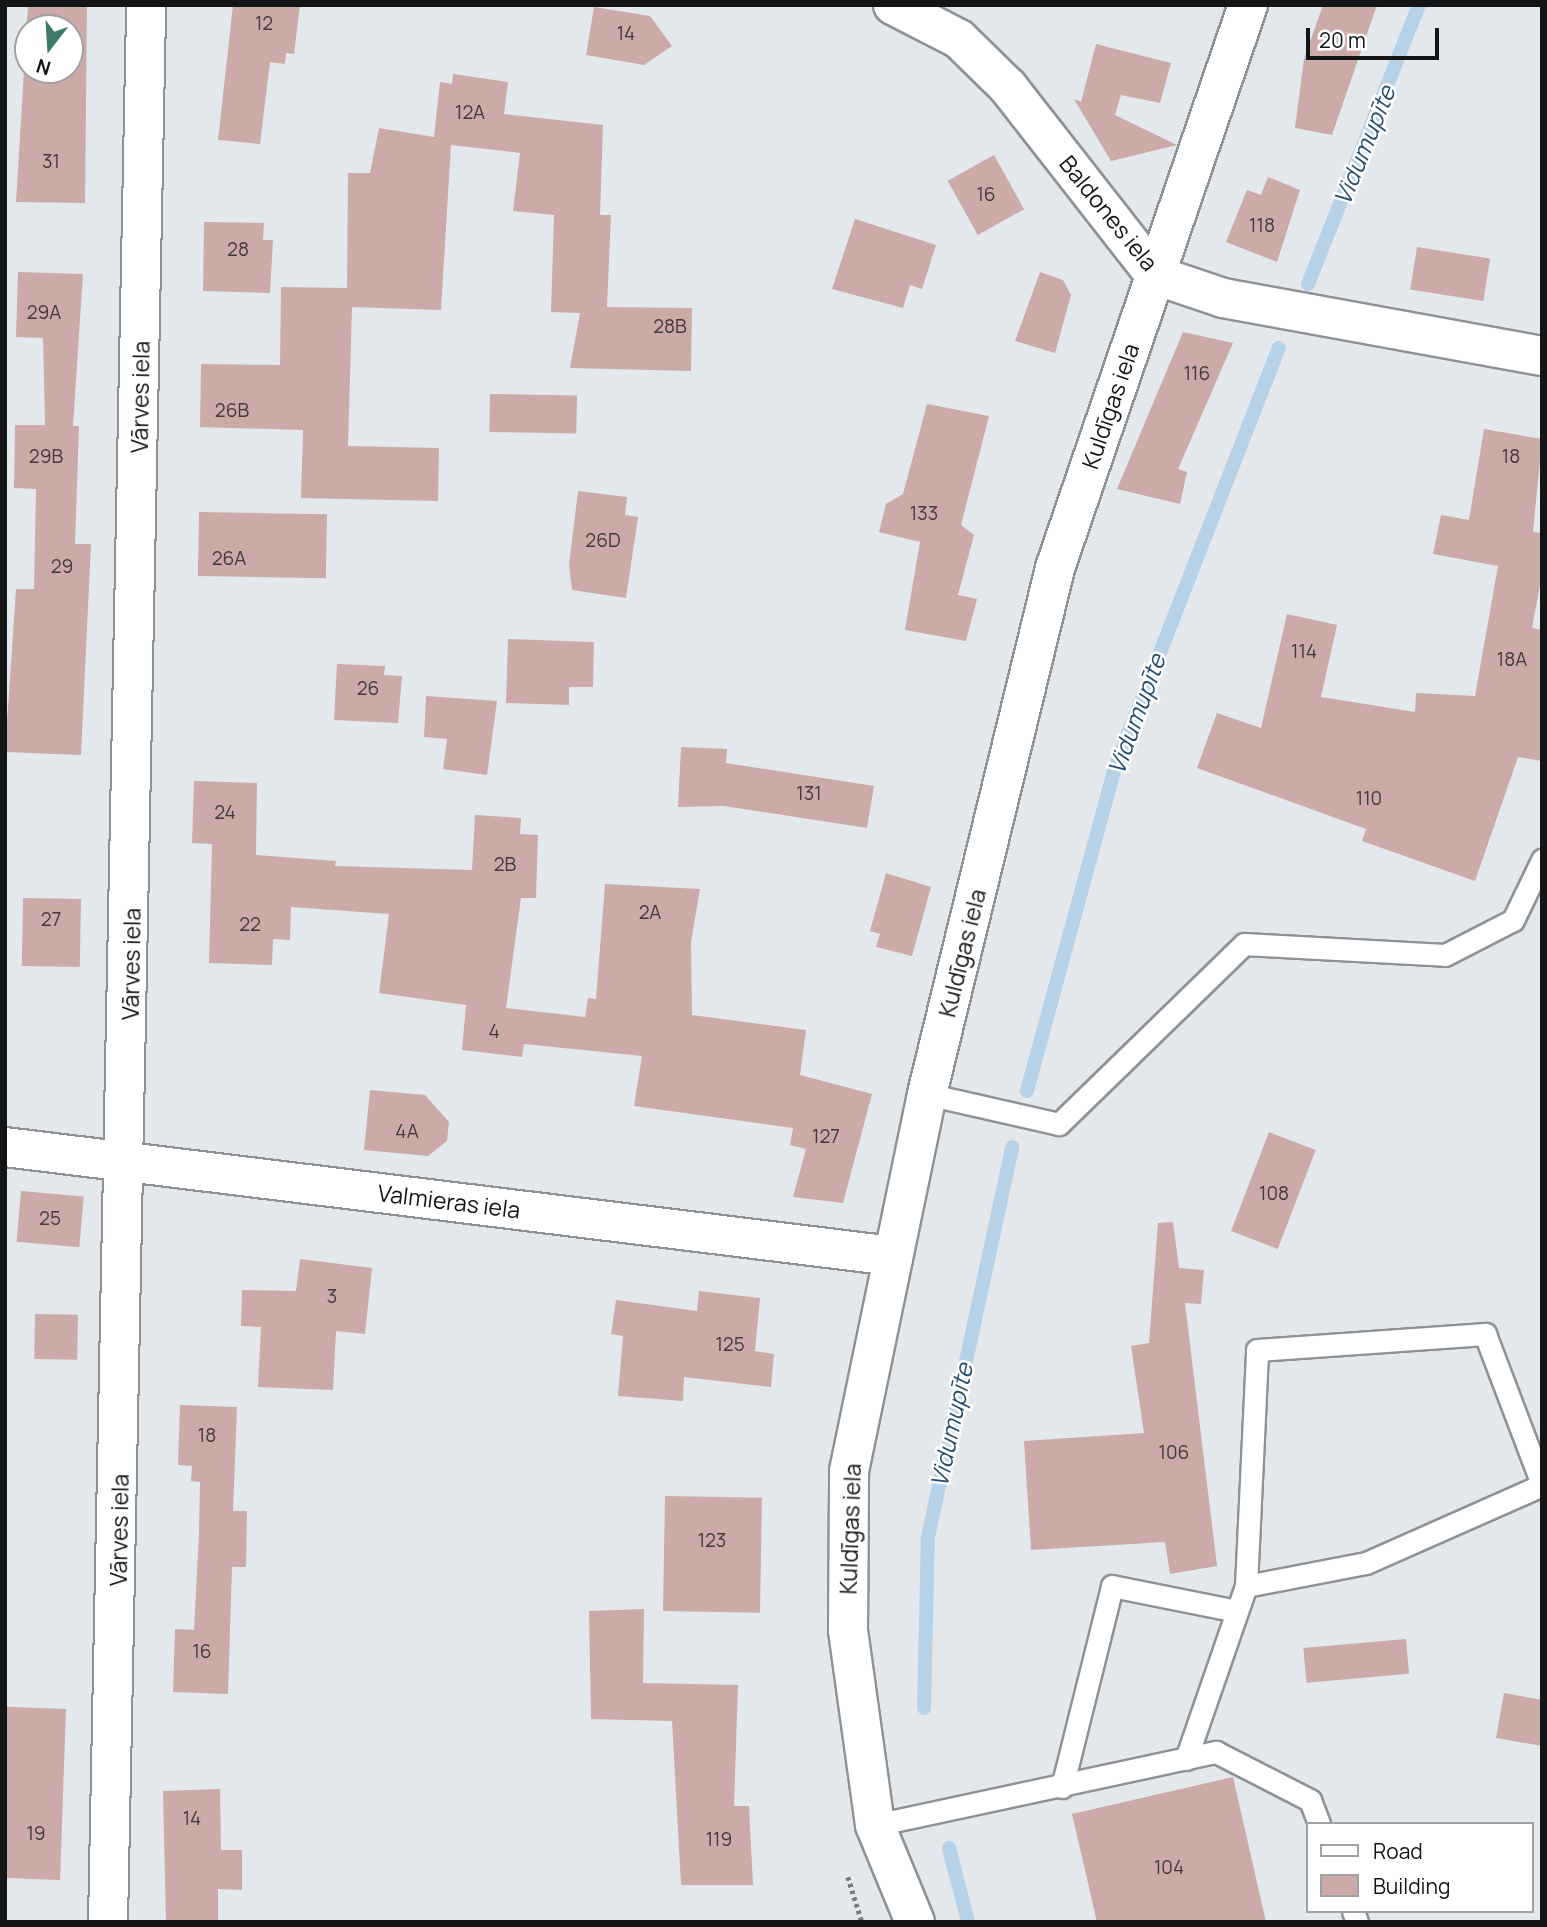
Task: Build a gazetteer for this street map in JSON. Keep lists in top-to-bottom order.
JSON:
{
  "streets": {
    "street": [
      "Baldones iela",
      "Vārves iela",
      "Kuldīgas iela",
      "Valmieras iela"
    ]
  },
  "crossings": [
    ["Baldones iela", "Kuldīgas iela"],
    ["Vārves iela", "Valmieras iela"],
    ["Kuldīgas iela", "Valmieras iela"]
  ],
  "water": ["Vidumupīte"],
  "house_numbers": [
    "12",
    "14",
    "12A",
    "31",
    "16",
    "118",
    "28",
    "29A",
    "28B",
    "116",
    "26B",
    "29B",
    "18",
    "133",
    "26D",
    "26A",
    "29",
    "114",
    "18A",
    "26",
    "131",
    "110",
    "24",
    "2B",
    "2A",
    "27",
    "22",
    "4",
    "4A",
    "127",
    "108",
    "25",
    "3",
    "125",
    "18",
    "106",
    "123",
    "16",
    "14",
    "19",
    "119",
    "104"
  ],
  "legend": ["Road", "Building"],
  "scale_bar": "20 m",
  "north": "bottom"
}
